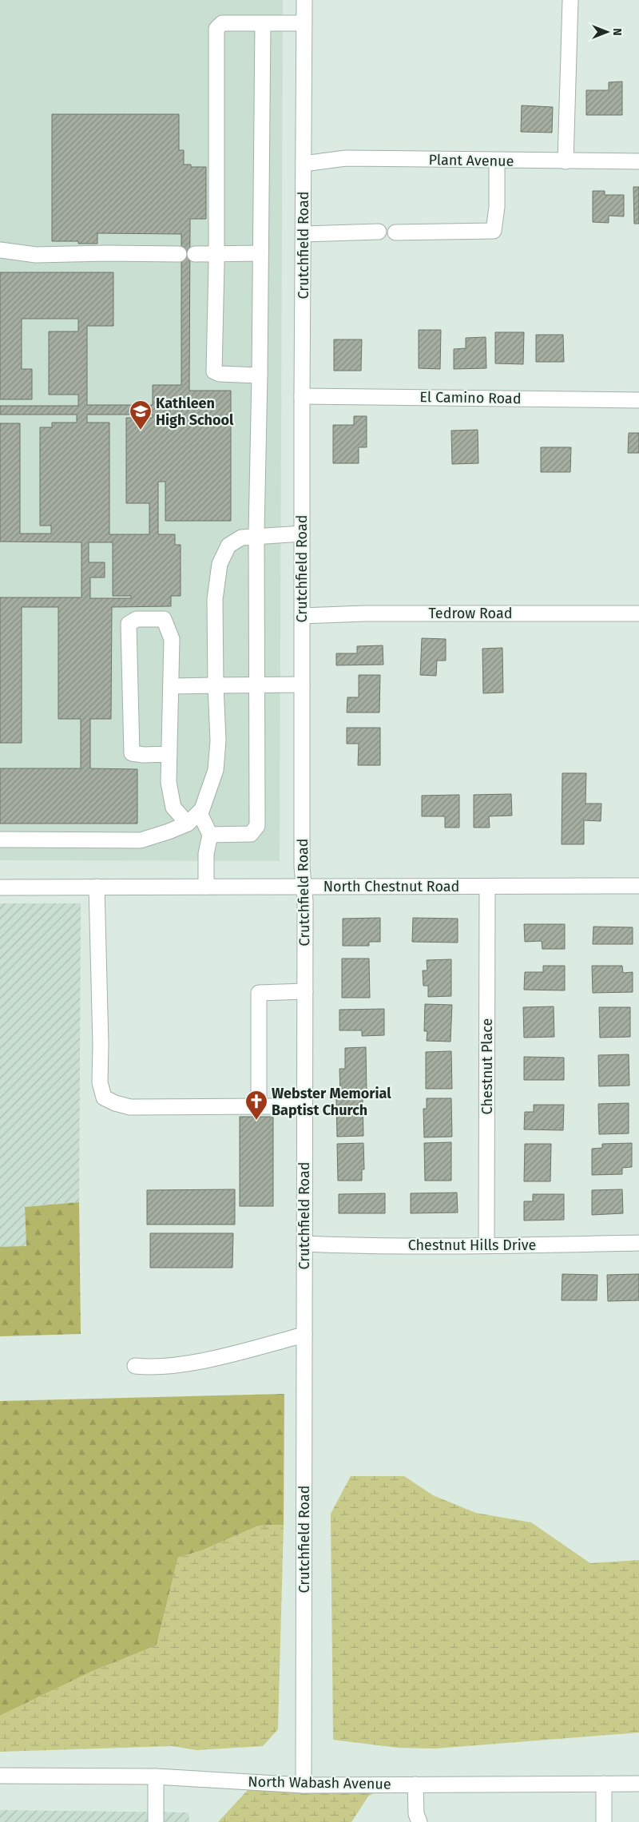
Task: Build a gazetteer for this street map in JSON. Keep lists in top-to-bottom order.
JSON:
{
  "streets": {
    "street": [
      "Plant Avenue",
      "Crutchfield Road",
      "El Camino Road",
      "Tedrow Road",
      "North Chestnut Road",
      "Chestnut Place",
      "Chestnut Hills Drive",
      "North Wabash Avenue"
    ]
  },
  "crossings": [
    ["Plant Avenue", "Crutchfield Road"],
    ["Crutchfield Road", "El Camino Road"],
    ["Crutchfield Road", "Tedrow Road"],
    ["Crutchfield Road", "North Chestnut Road"],
    ["Crutchfield Road", "Chestnut Hills Drive"],
    ["Crutchfield Road", "North Wabash Avenue"],
    ["North Chestnut Road", "Chestnut Place"],
    ["Chestnut Place", "Chestnut Hills Drive"]
  ],
  "places": {
    "school or university": ["Kathleen High School"],
    "church": ["Webster Memorial Baptist Church"]
  },
  "north": "right"
}
